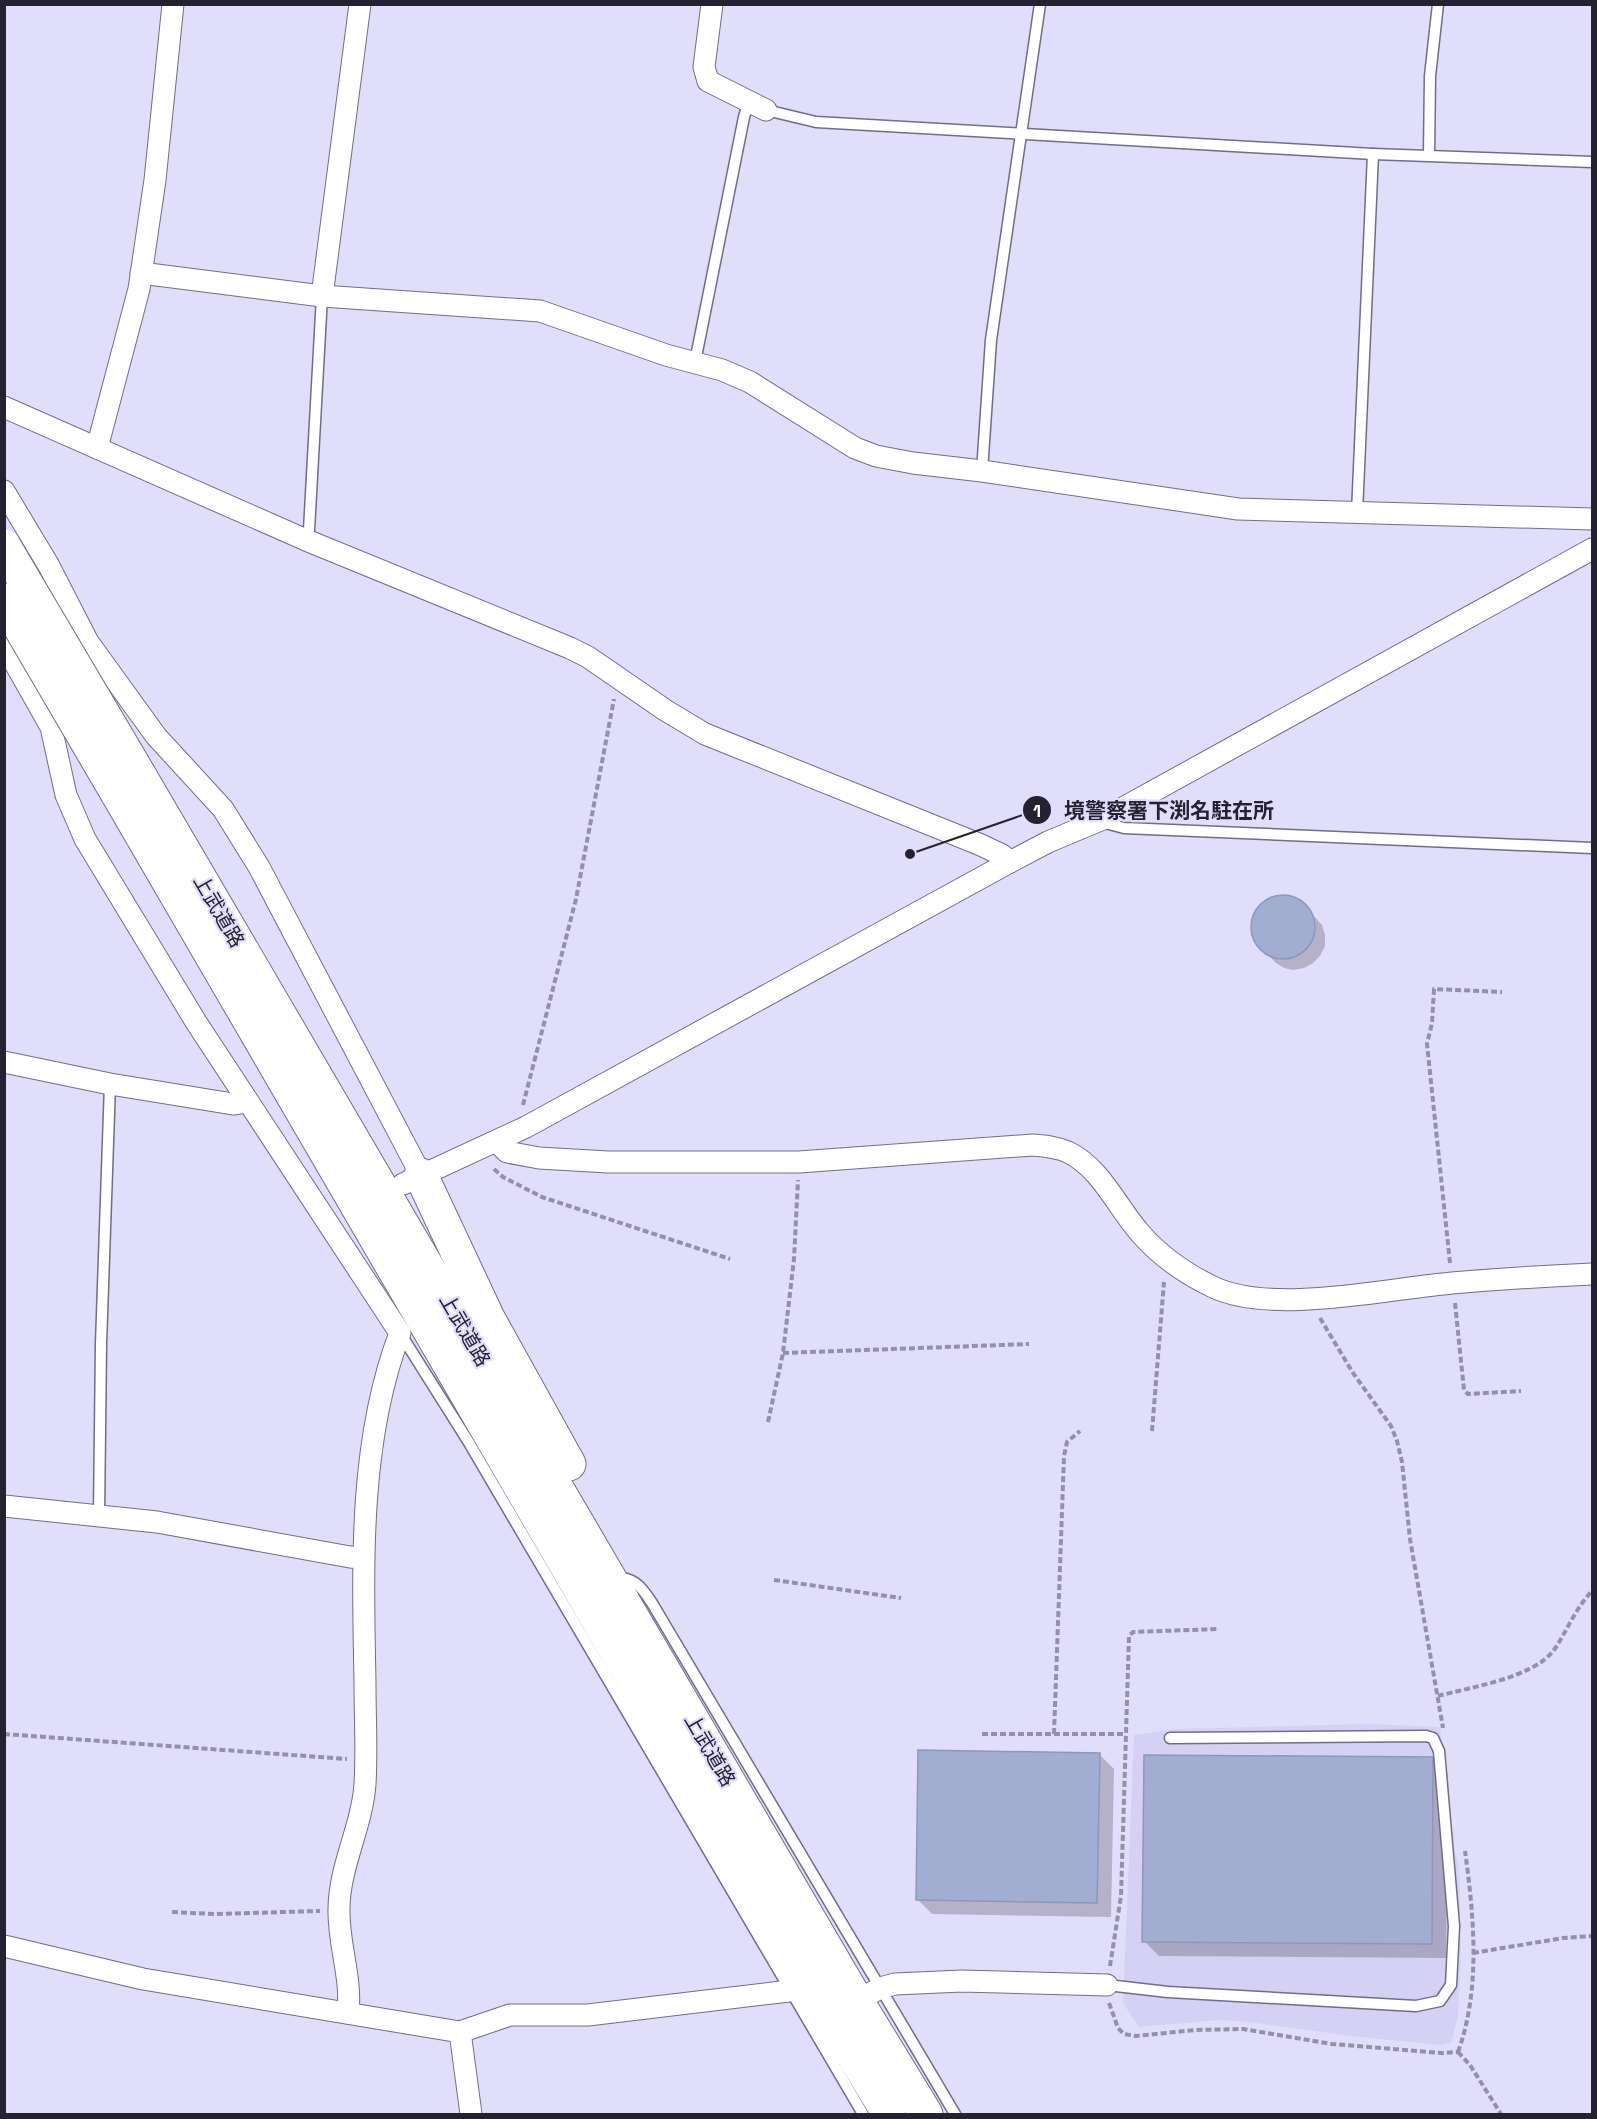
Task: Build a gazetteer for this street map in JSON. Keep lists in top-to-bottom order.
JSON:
{
  "streets": {
    "highway": ["上武道路"]
  },
  "places": ["境警察署下渕名駐在所"]
}
